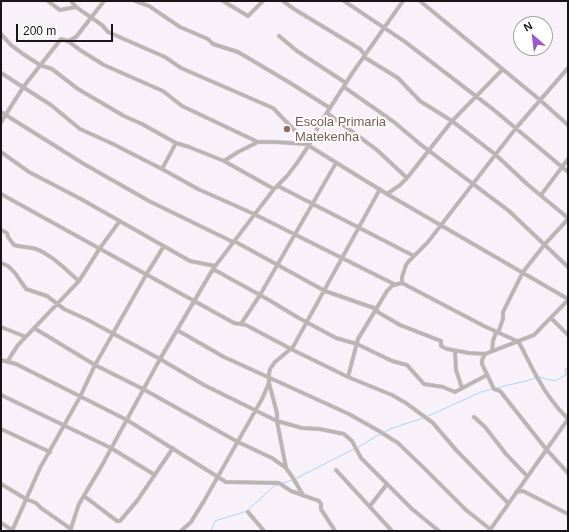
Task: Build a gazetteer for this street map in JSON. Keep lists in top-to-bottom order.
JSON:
{
  "places": ["Escola Primaria Matekenha"],
  "scale_bar": "200 m",
  "north": "top left"
}
